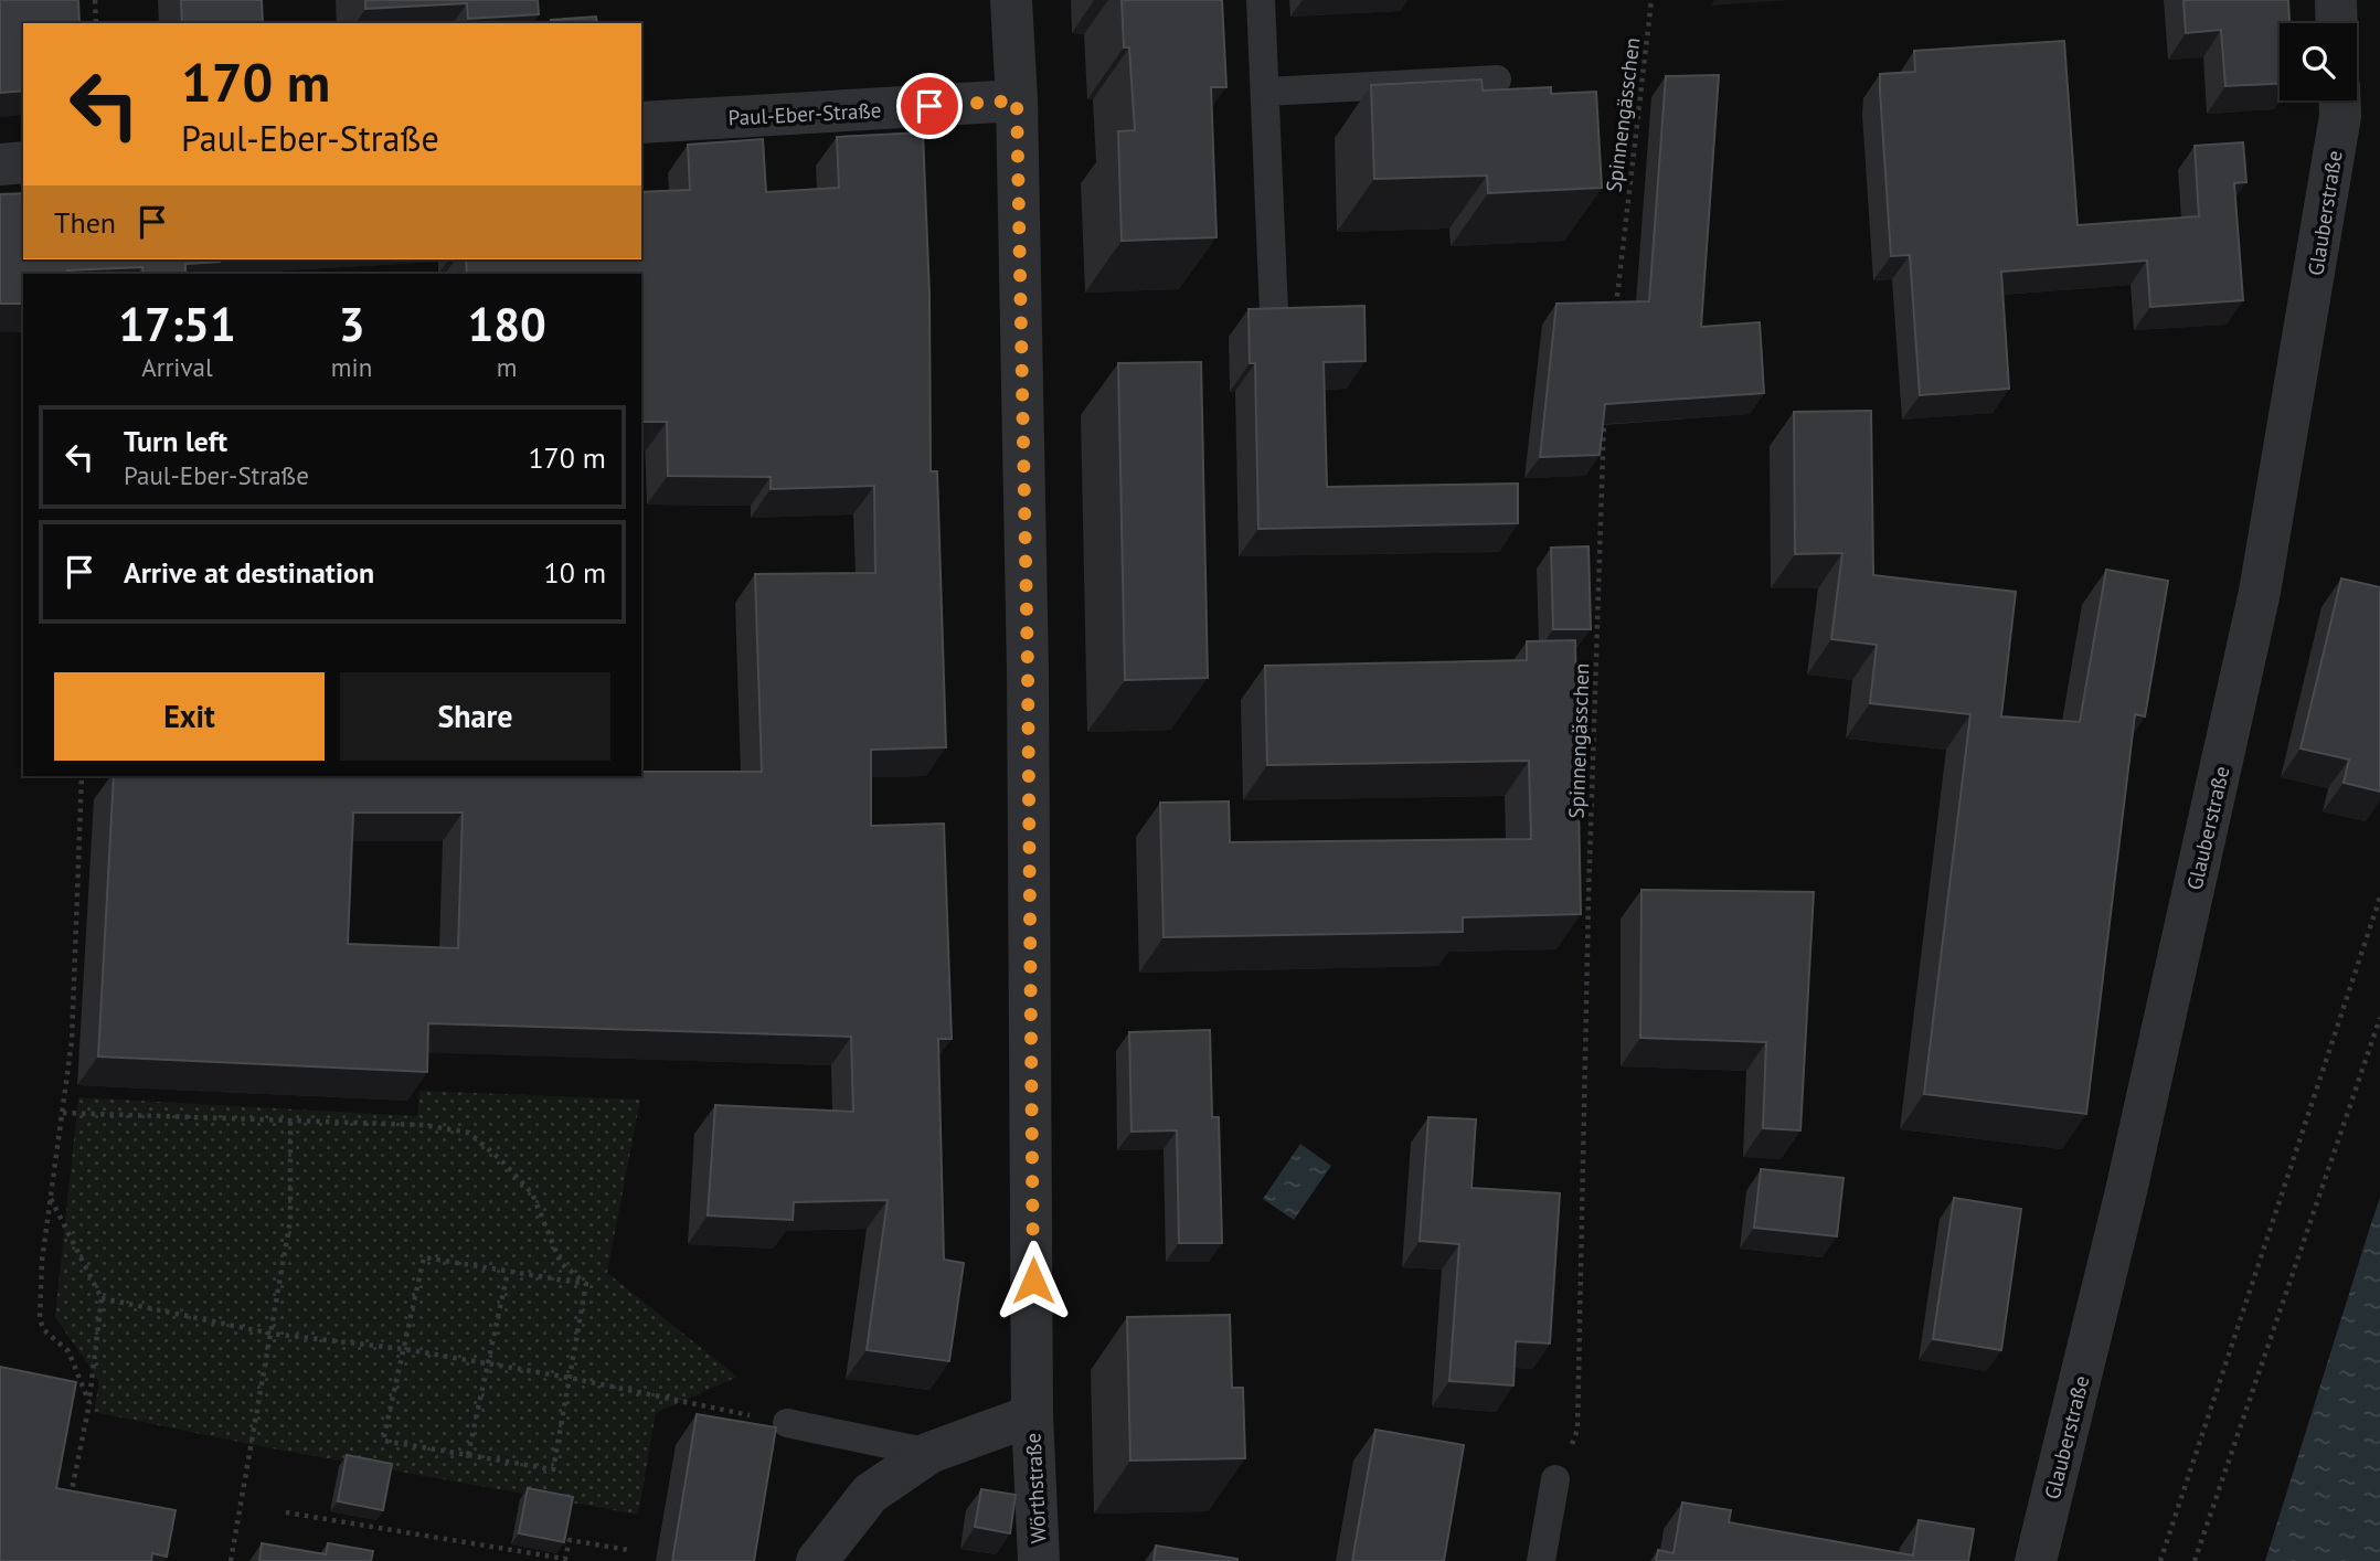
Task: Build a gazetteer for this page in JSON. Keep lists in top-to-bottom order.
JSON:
{
  "streets": {
    "street": ["Paul-Eber-Straße", "Glauberstraße", "Wörthstraße"],
    "path": ["Spinnengässchen"]
  },
  "crossings": [
    ["Paul-Eber-Straße", "Wörthstraße"]
  ],
  "page": {
    "turn": ["170 m", "Paul-Eber-Straße"],
    "then": "Then",
    "eta": [
      "17:51",
      "Arrival",
      "3",
      "min",
      "180",
      "m"
    ],
    "list": [
      {
        "name": "Turn left",
        "note": "Paul-Eber-Straße",
        "value": "170 m"
      },
      {
        "name": "Arrive at destination",
        "value": "10 m"
      }
    ],
    "buttons": ["Exit", "Share"]
  }
}
